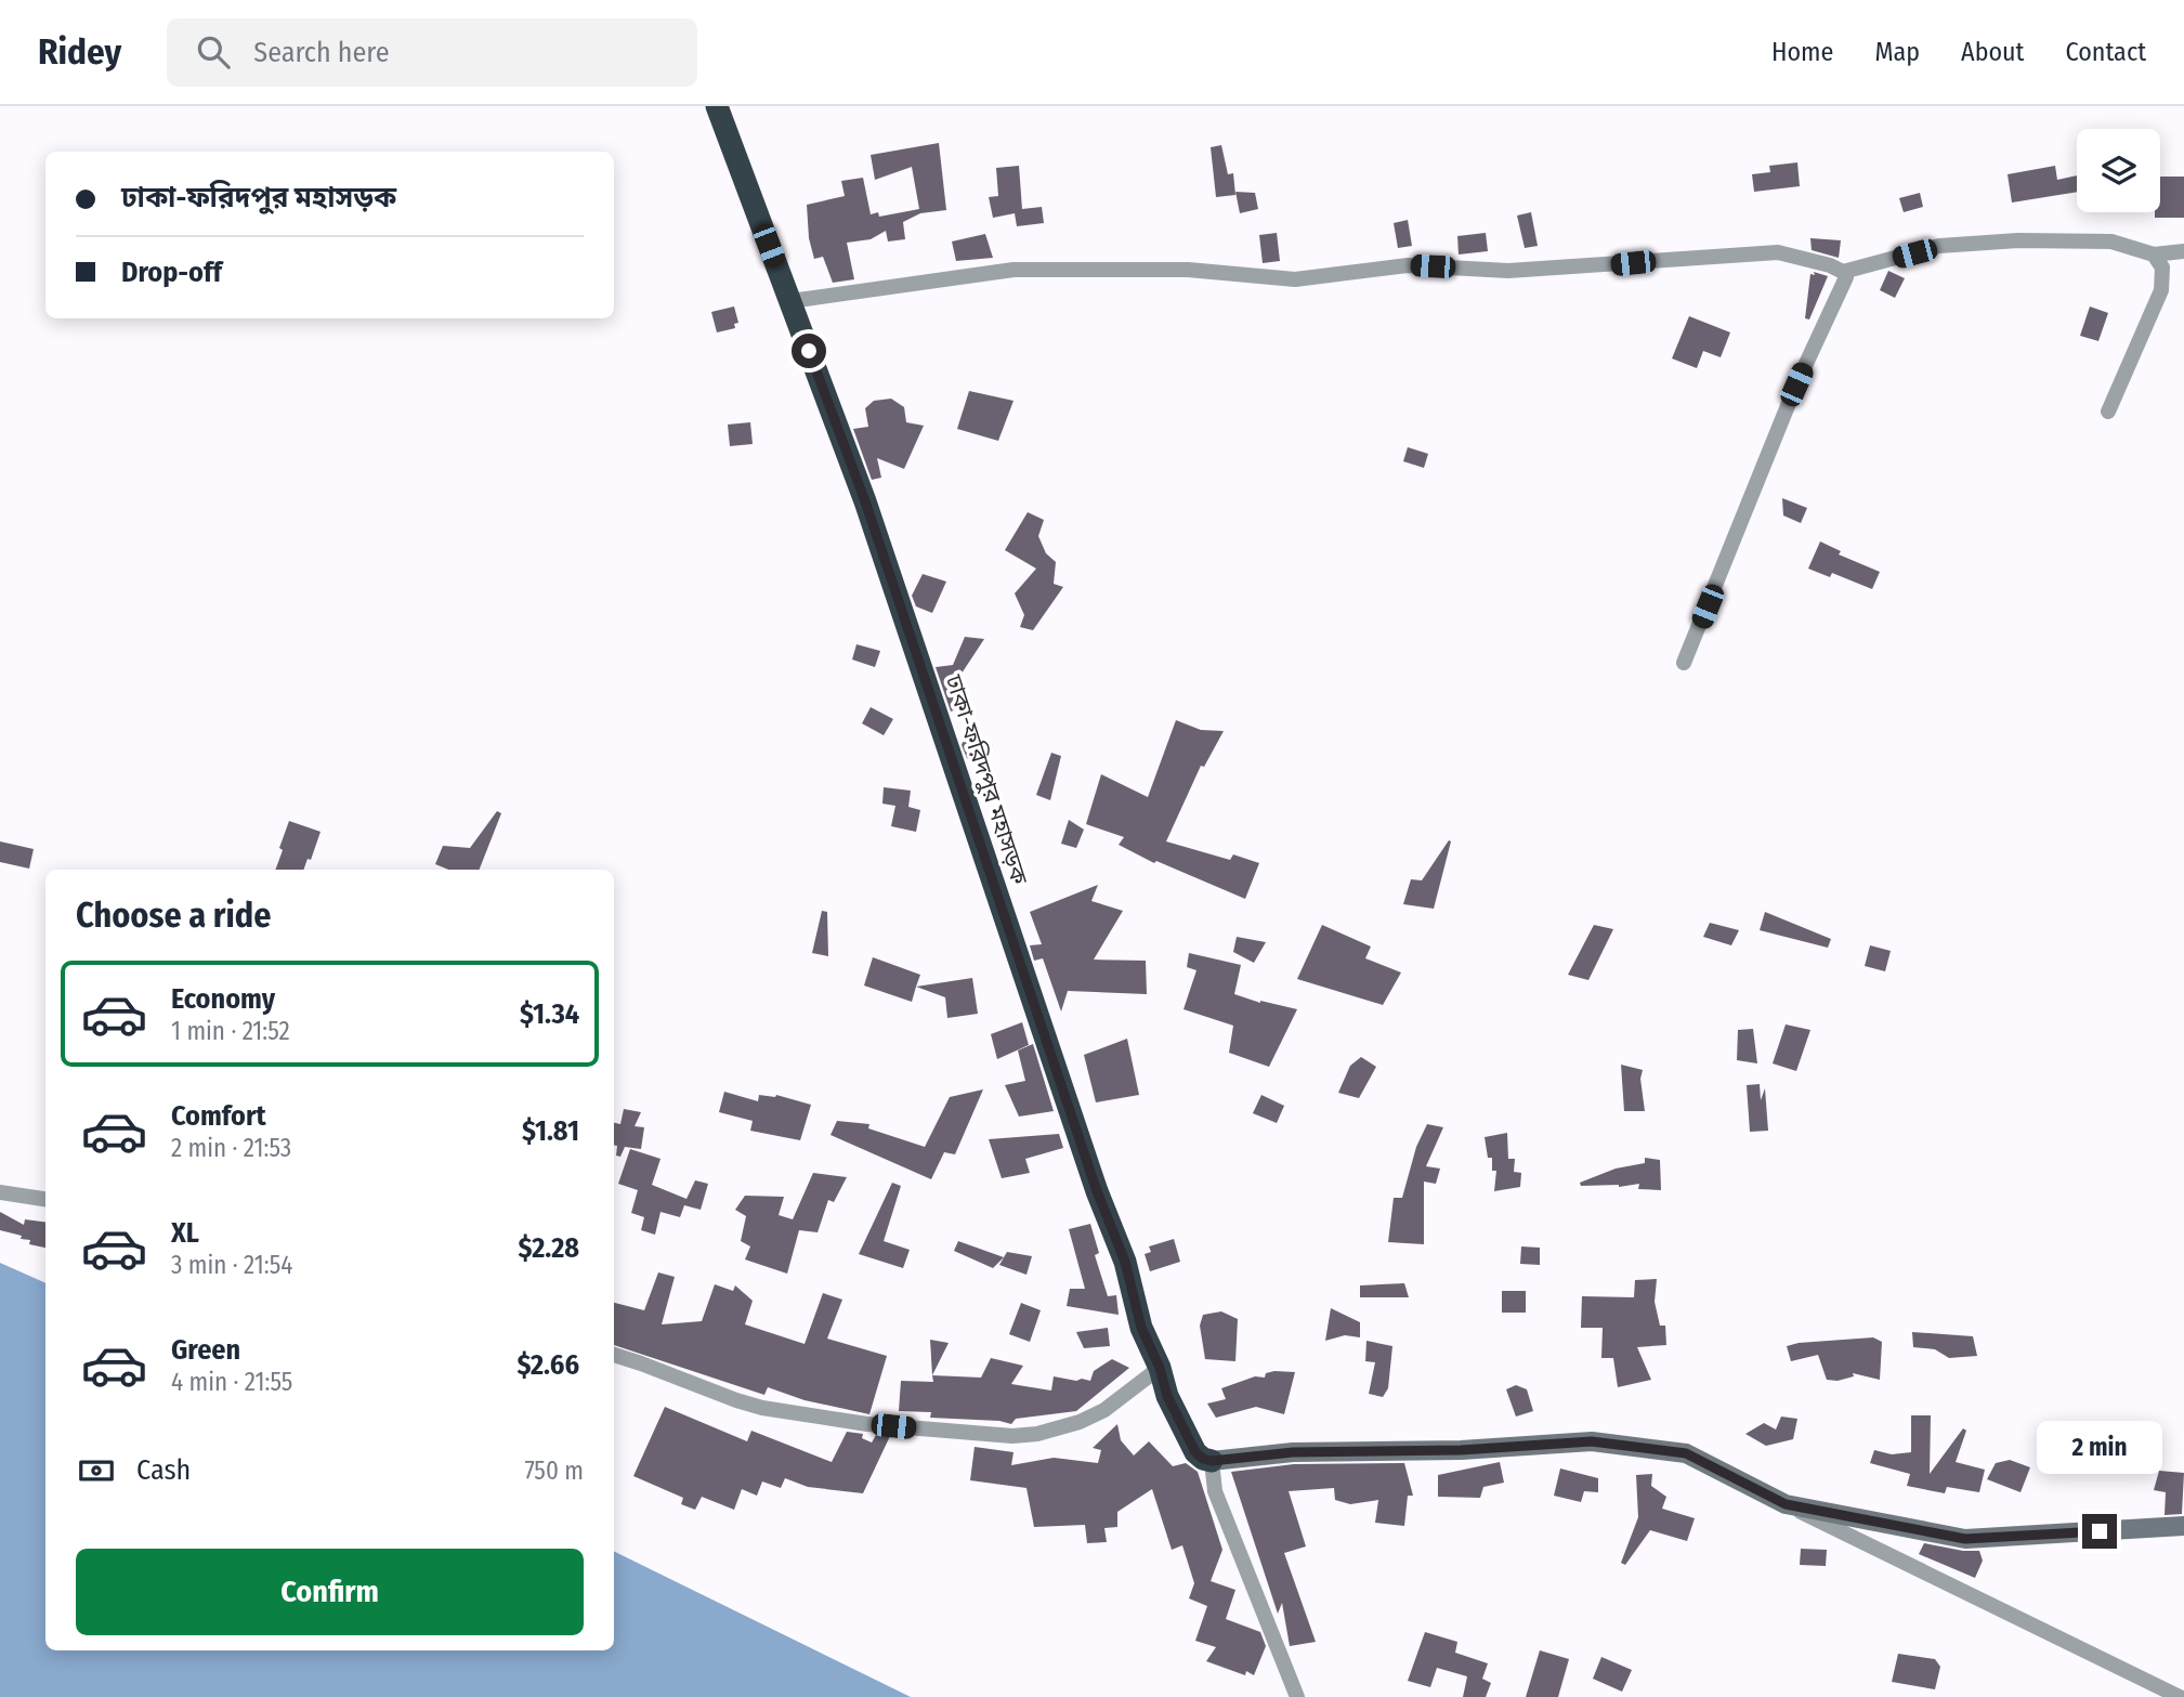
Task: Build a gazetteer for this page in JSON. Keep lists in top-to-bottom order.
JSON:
{
  "streets": {
    "highway": ["ঢাকা-ফরিদপুর মহাসড়ক"]
  },
  "page": {
    "header": "Ridey",
    "search": "Search here",
    "nav": [
      "Home",
      "Map",
      "About",
      "Contact"
    ],
    "banner": ["ঢাকা-ফরিদপুর মহাসড়ক", "Drop-off"],
    "heading": "Choose a ride",
    "list": [
      {
        "name": "Economy",
        "note": "1 min · 21:52",
        "value": "$1.34"
      },
      {
        "name": "Comfort",
        "note": "2 min · 21:53",
        "value": "$1.81"
      },
      {
        "name": "XL",
        "note": "3 min · 21:54",
        "value": "$2.28"
      },
      {
        "name": "Green",
        "note": "4 min · 21:55",
        "value": "$2.66"
      }
    ],
    "bubble": "2 min",
    "pay": ["Cash", "750 m"],
    "buttons": "Confirm"
  }
}
